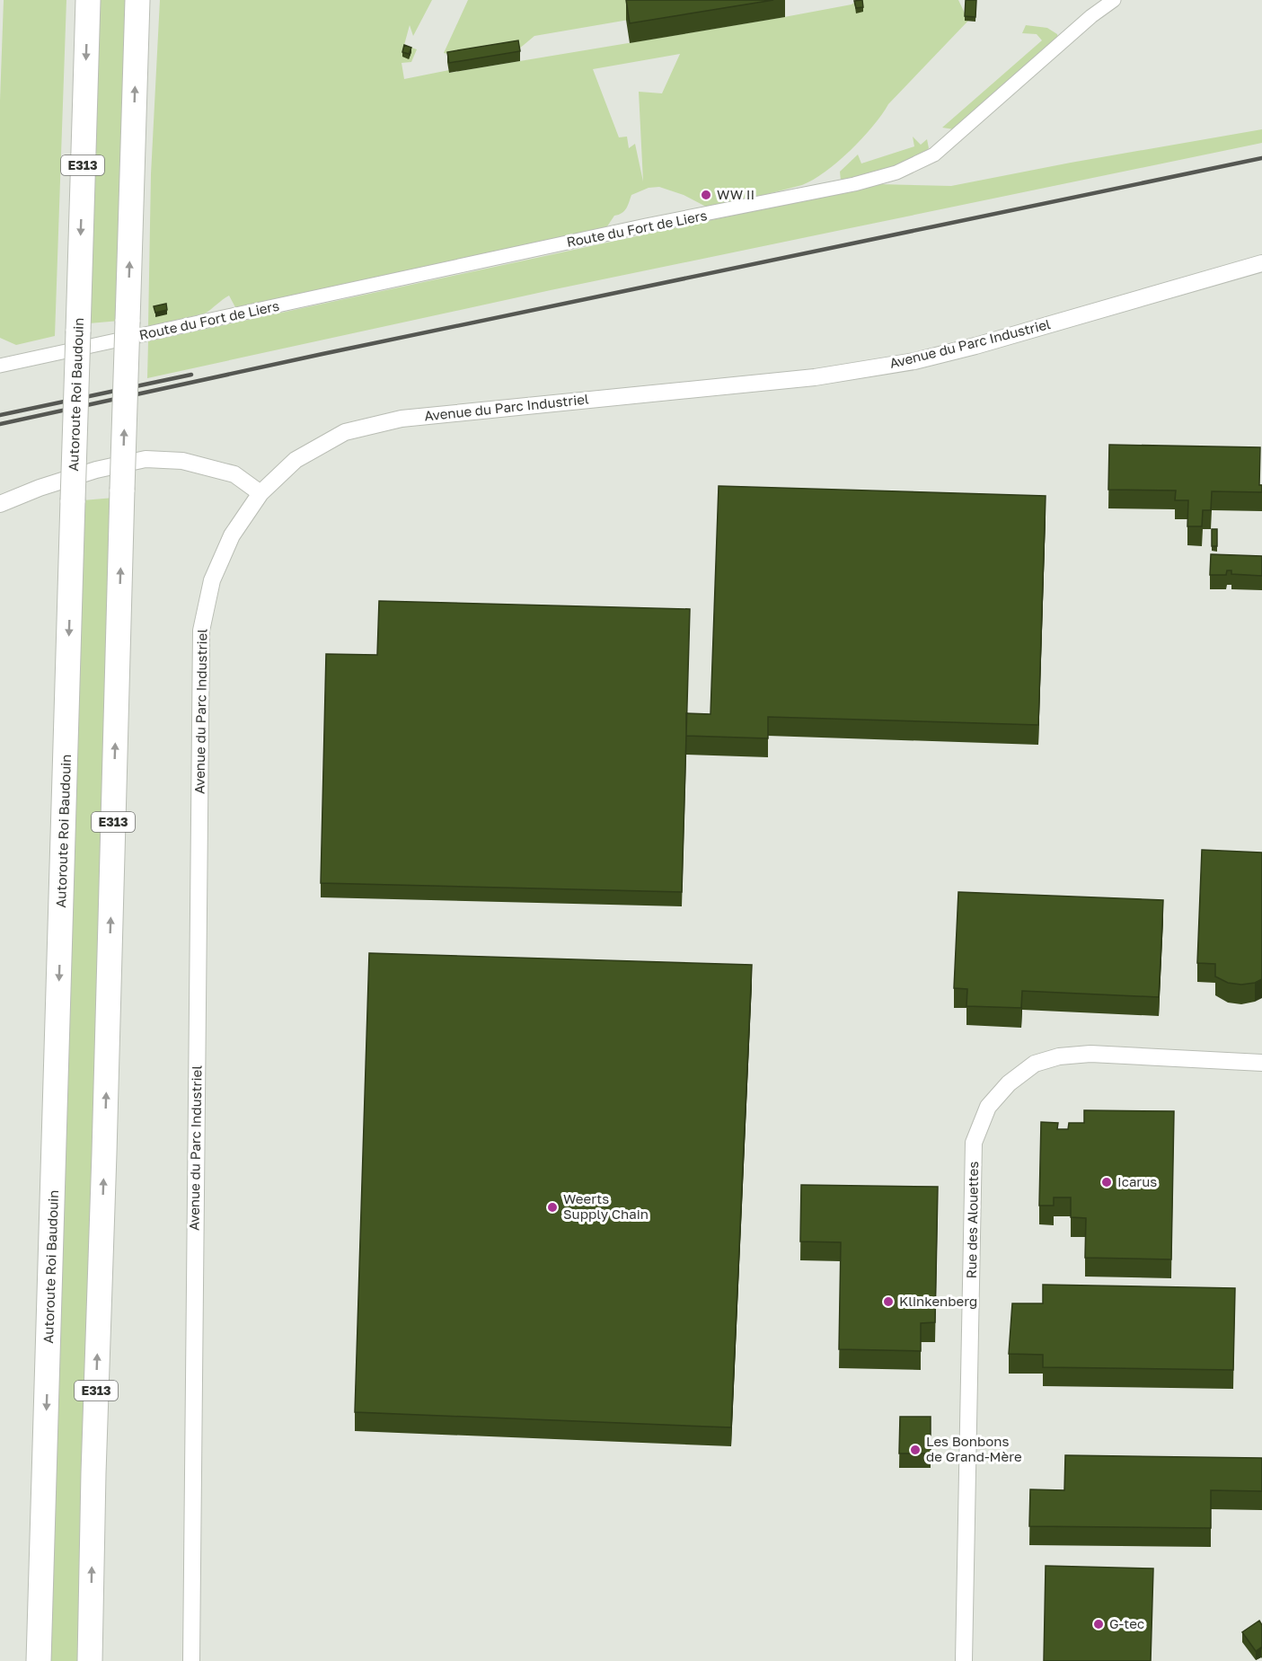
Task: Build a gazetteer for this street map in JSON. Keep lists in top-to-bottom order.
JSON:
{
  "streets": {
    "highway": ["E313", "Autoroute Roi Baudouin"],
    "street": ["Route du Fort de Liers", "Avenue du Parc Industriel", "Rue des Alouettes"]
  },
  "places": [
    "WW II",
    "Icarus",
    "Weerts Supply Chain",
    "Klinkenberg",
    "Les Bonbons de Grand-Mère",
    "G-tec"
  ]
}
